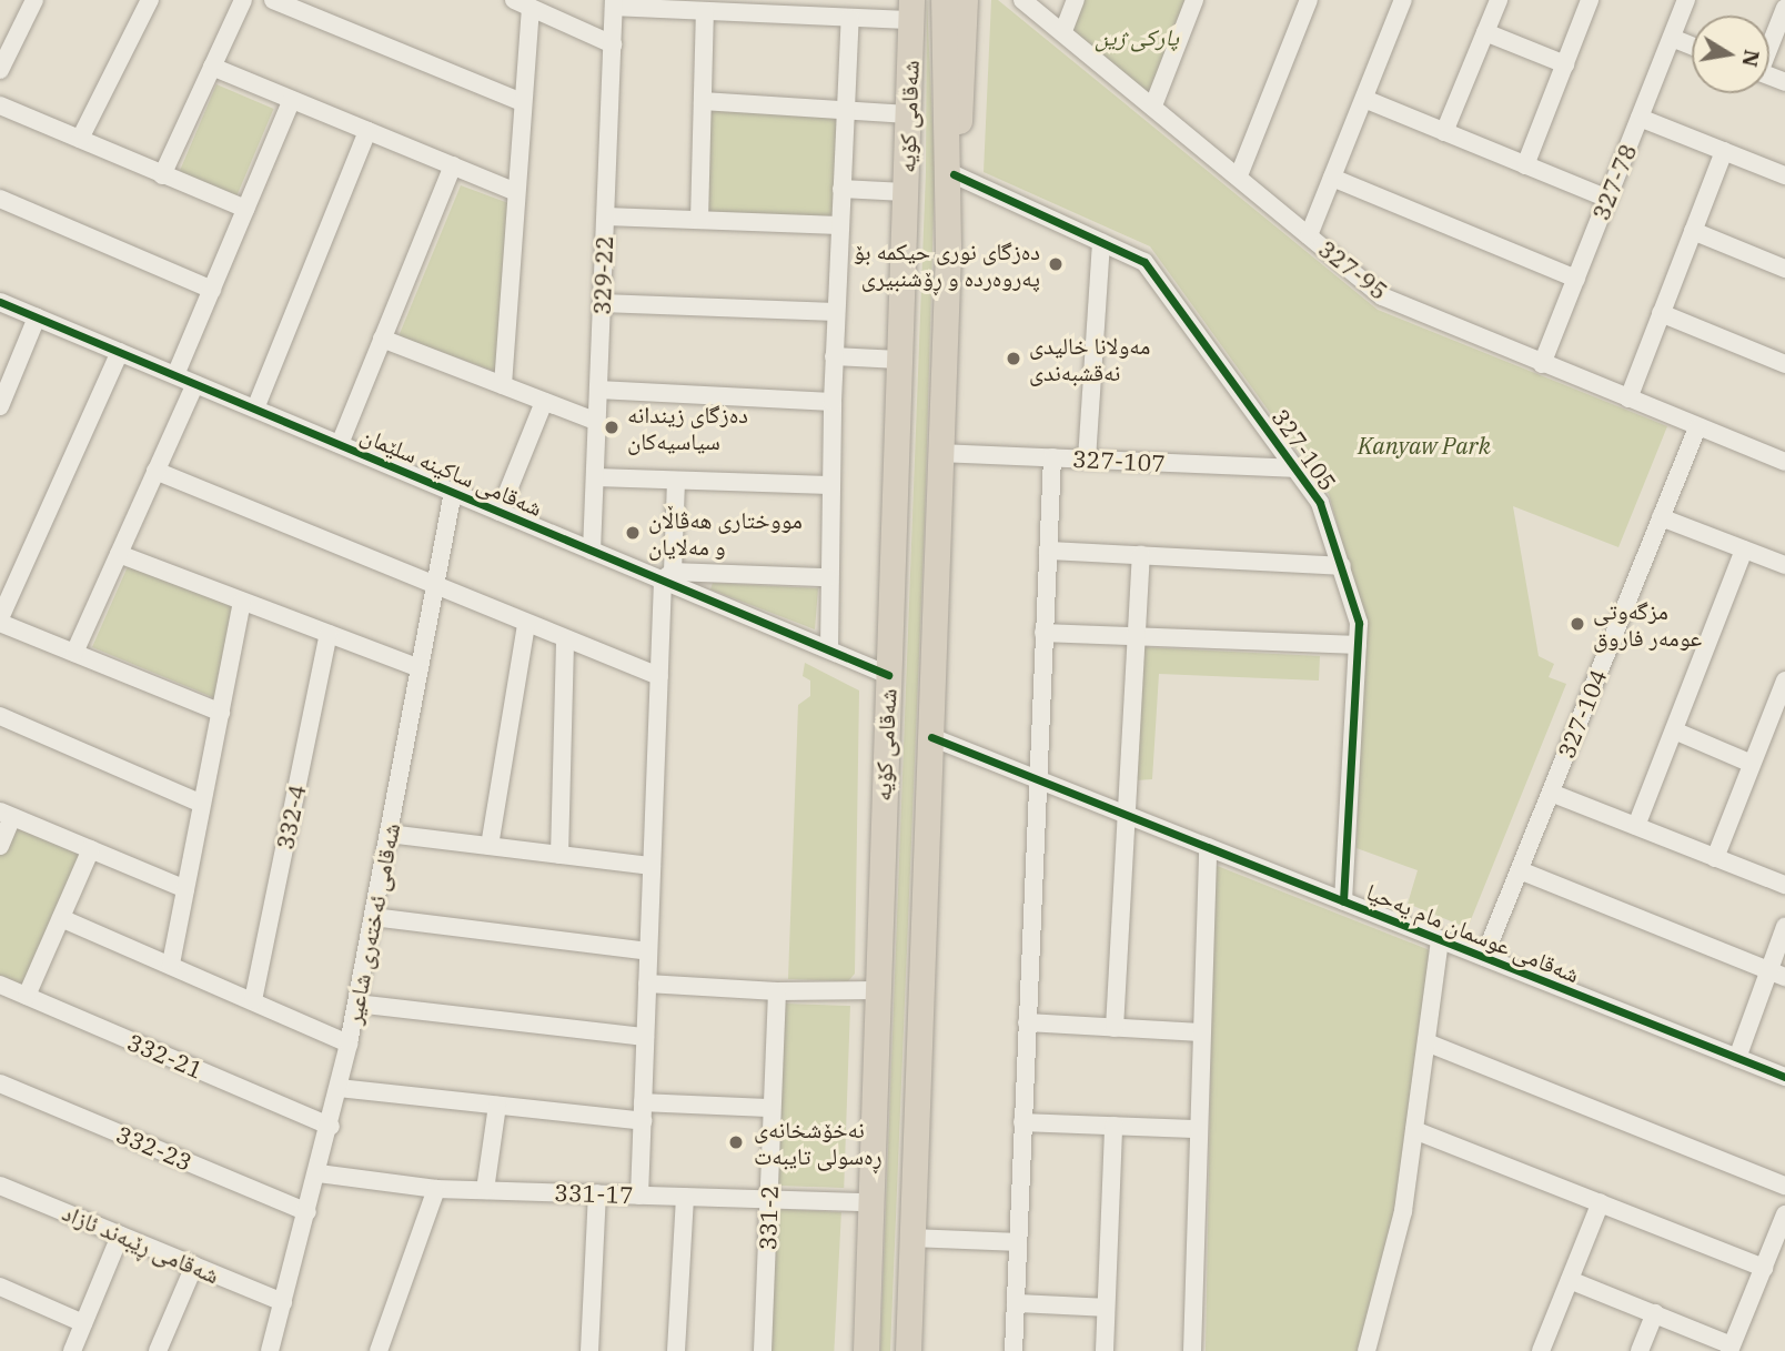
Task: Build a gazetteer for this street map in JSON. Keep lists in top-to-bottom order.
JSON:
{
  "streets": {
    "highway": ["شەقامی کۆیە"],
    "street": [
      "327-78",
      "327-95",
      "329-22",
      "327-105",
      "327-107",
      "شەقامی ساکینە سلێمان",
      "327-104",
      "332-4",
      "شەقامی ئەختەری شاعیر",
      "شەقامی عوسمان مام یەحیا",
      "332-21",
      "332-23",
      "331-17",
      "331-2",
      "شەقامی ڕێبەند ئازاد"
    ]
  },
  "crossings": [
    ["شەقامی کۆیە", "327-107"],
    ["شەقامی کۆیە", "شەقامی ساکینە سلێمان"],
    ["شەقامی کۆیە", "شەقامی عوسمان مام یەحیا"],
    ["شەقامی کۆیە", "331-17"],
    ["327-78", "327-95"],
    ["327-95", "327-104"],
    ["329-22", "شەقامی ساکینە سلێمان"],
    ["327-105", "327-107"],
    ["327-105", "شەقامی عوسمان مام یەحیا"],
    ["شەقامی ساکینە سلێمان", "شەقامی ئەختەری شاعیر"],
    ["327-104", "شەقامی عوسمان مام یەحیا"],
    ["شەقامی ئەختەری شاعیر", "332-21"],
    ["شەقامی ئەختەری شاعیر", "332-23"],
    ["شەقامی ئەختەری شاعیر", "331-17"],
    ["شەقامی ئەختەری شاعیر", "شەقامی ڕێبەند ئازاد"],
    ["331-17", "331-2"]
  ],
  "parks": ["پارکی ژین", "Kanyaw Park"],
  "places": [
    "دەزگای نوری حیکمە بۆ پەروەردە و ڕۆشنبیری",
    "مەولانا خالیدی نەقشبەندی",
    "دەزگای زیندانە سیاسیەکان",
    "مووختاری ھەڤاڵان و مەلایان",
    "مزگەوتی عومەر فاروق",
    "نەخۆشخانەی ڕەسولی تایبەت"
  ],
  "north": "right"
}
